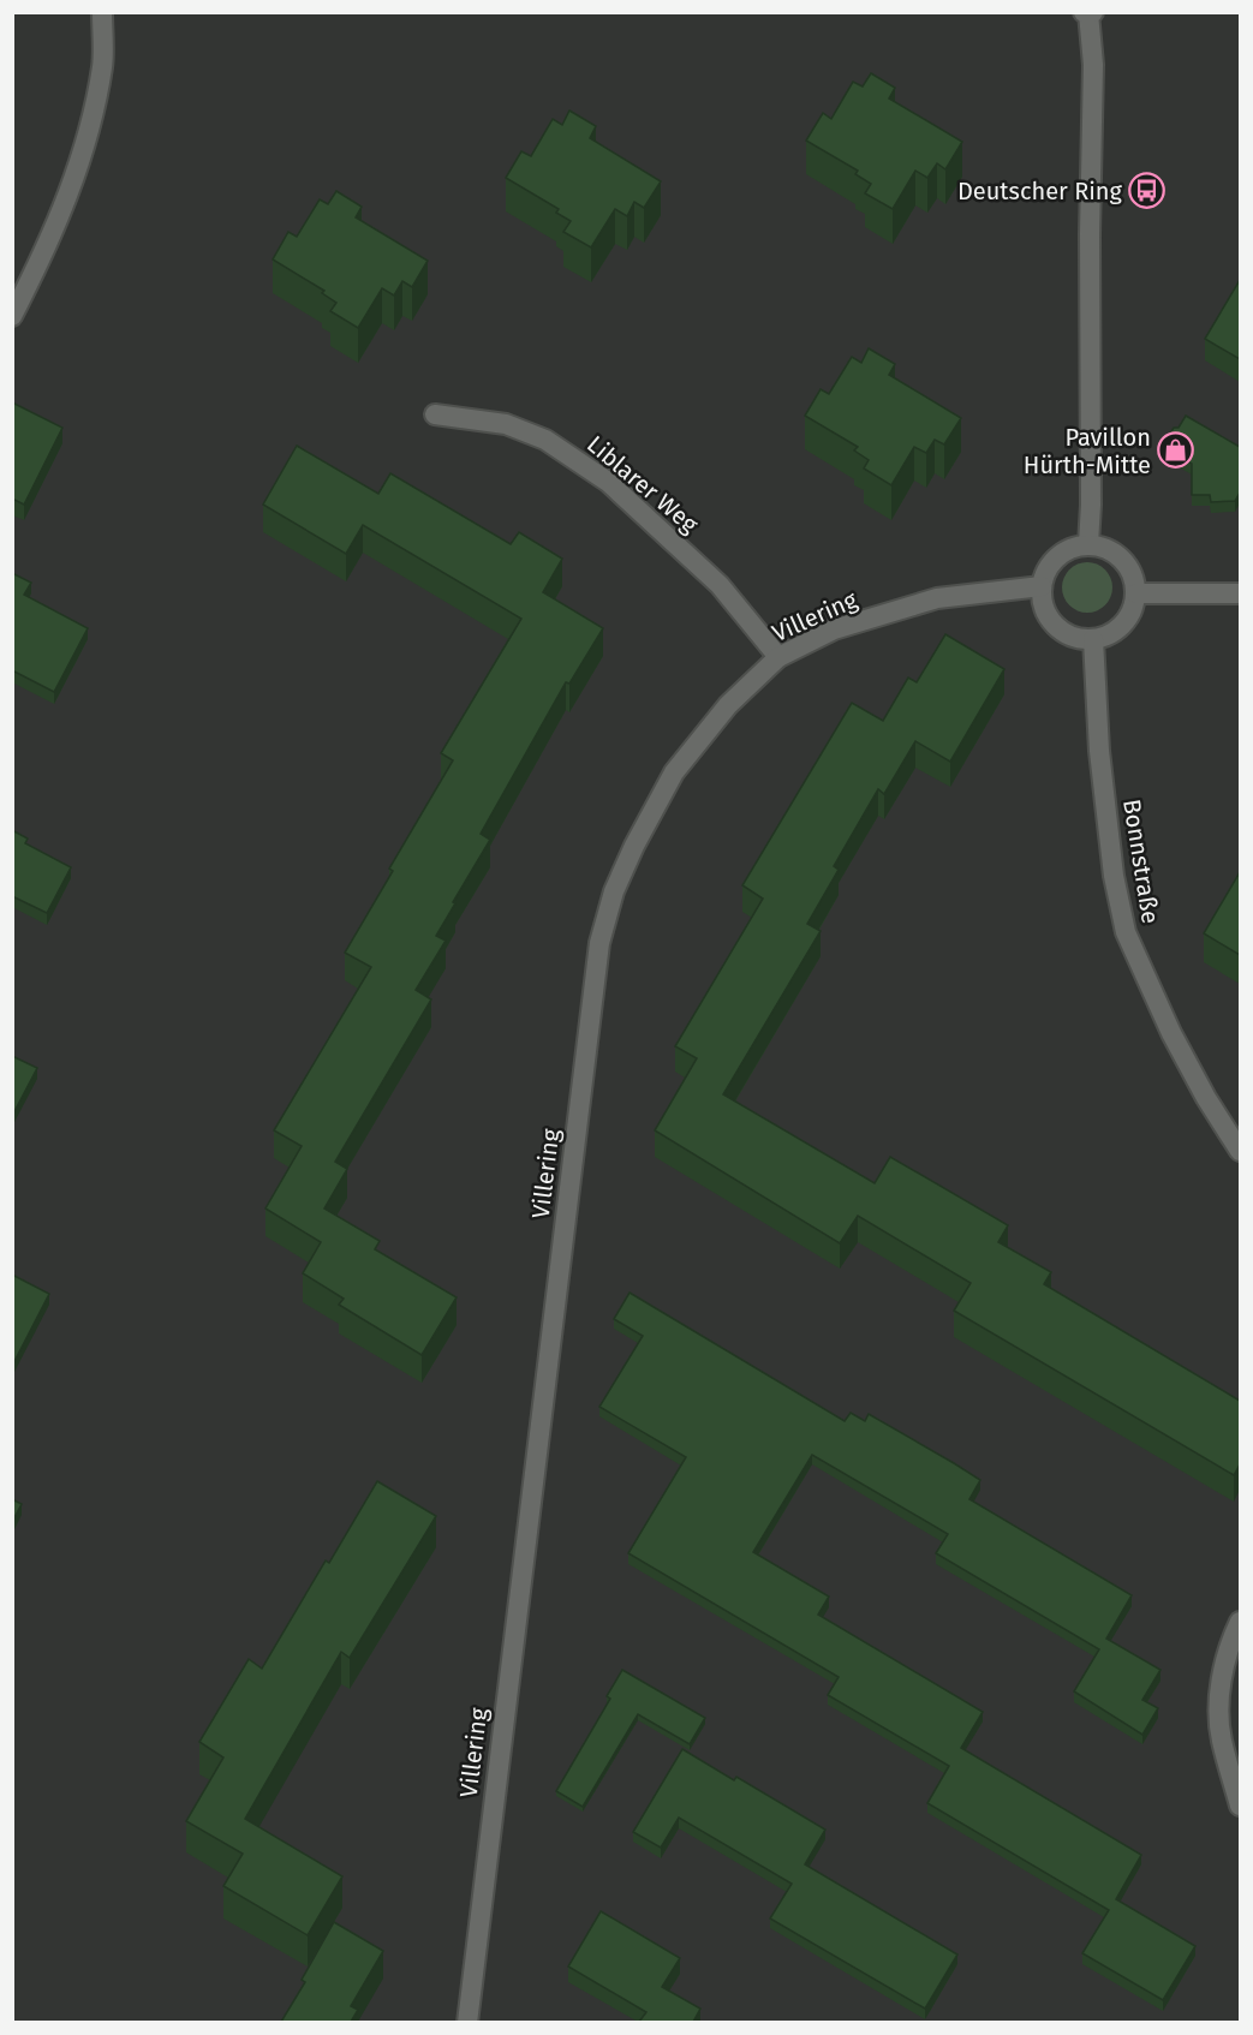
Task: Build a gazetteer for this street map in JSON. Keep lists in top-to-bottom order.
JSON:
{
  "streets": {
    "street": ["Liblarer Weg", "Villering", "Bonnstraße"]
  },
  "crossings": [
    ["Liblarer Weg", "Villering"],
    ["Villering", "Bonnstraße"]
  ],
  "places": {
    "bus stop": ["Deutscher Ring"],
    "shop": ["Pavillon Hürth-Mitte"]
  }
}
